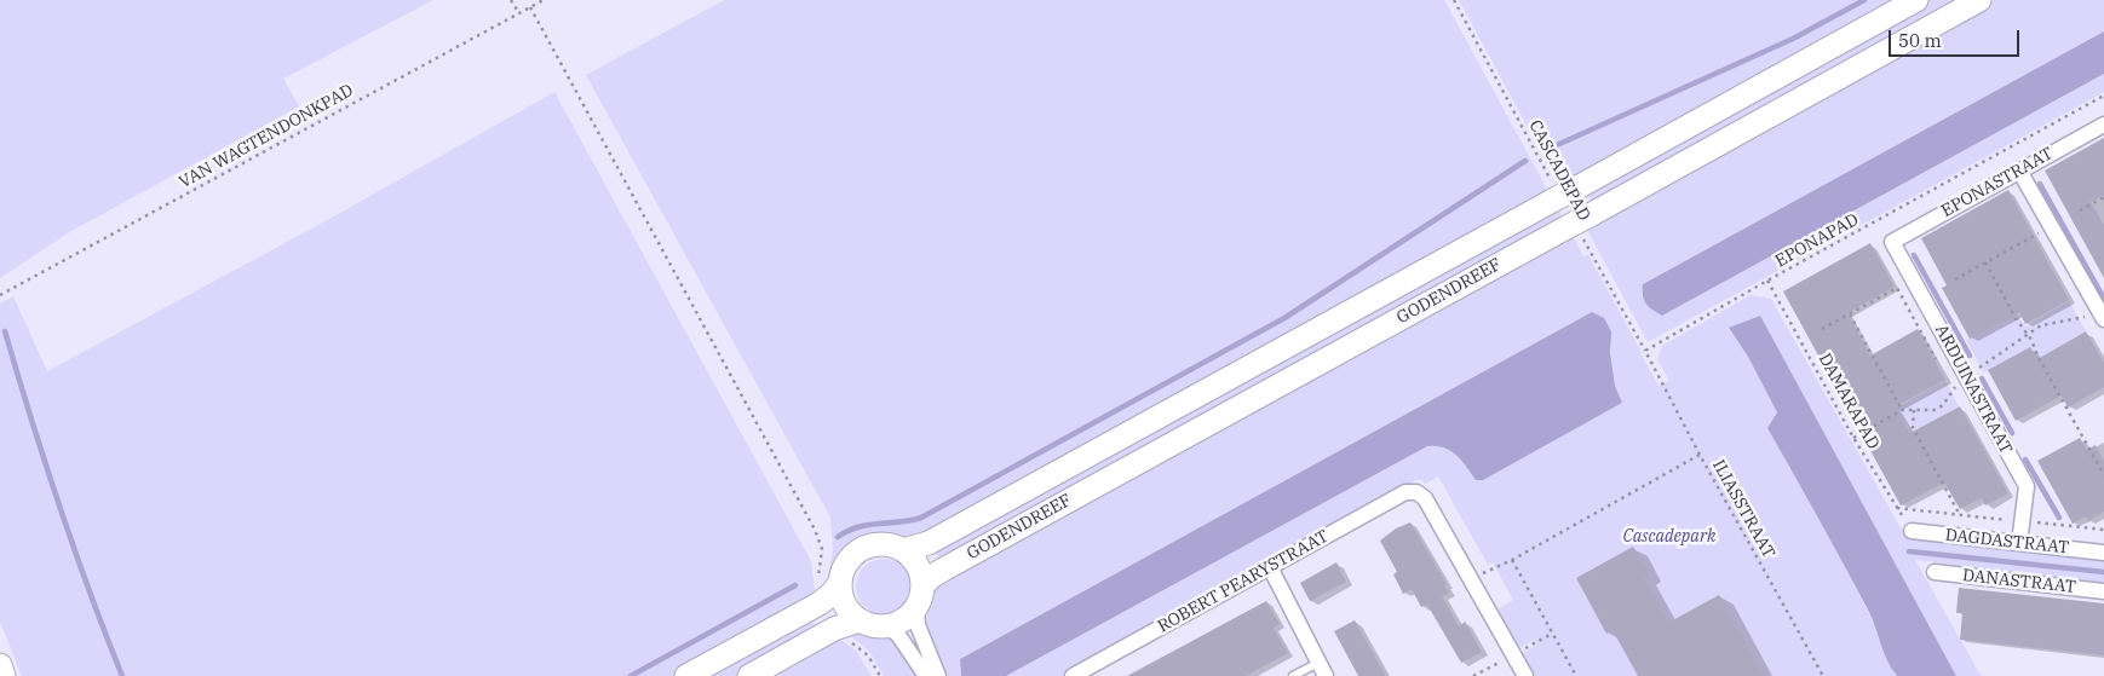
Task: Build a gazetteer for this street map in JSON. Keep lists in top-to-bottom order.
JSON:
{
  "streets": {
    "main road": ["GODENDREEF"],
    "street": [
      "EPONASTRAAT",
      "ARDUINASTRAAT",
      "DAGDASTRAAT",
      "ROBERT PEARYSTRAAT",
      "DANASTRAAT"
    ],
    "path": [
      "VAN WAGTENDONKPAD",
      "CASCADEPAD",
      "EPONAPAD",
      "DAMARAPAD",
      "ILIASSTRAAT"
    ]
  },
  "crossings": [
    ["CASCADEPAD", "EPONAPAD"],
    ["CASCADEPAD", "GODENDREEF"],
    ["EPONASTRAAT", "ARDUINASTRAAT"],
    ["EPONAPAD", "DAMARAPAD"],
    ["ARDUINASTRAAT", "DAGDASTRAAT"],
    ["DAMARAPAD", "DAGDASTRAAT"],
    ["ILIASSTRAAT", "ROBERT PEARYSTRAAT"]
  ],
  "parks": ["Cascadepark"],
  "scale_bar": "50 m"
}
